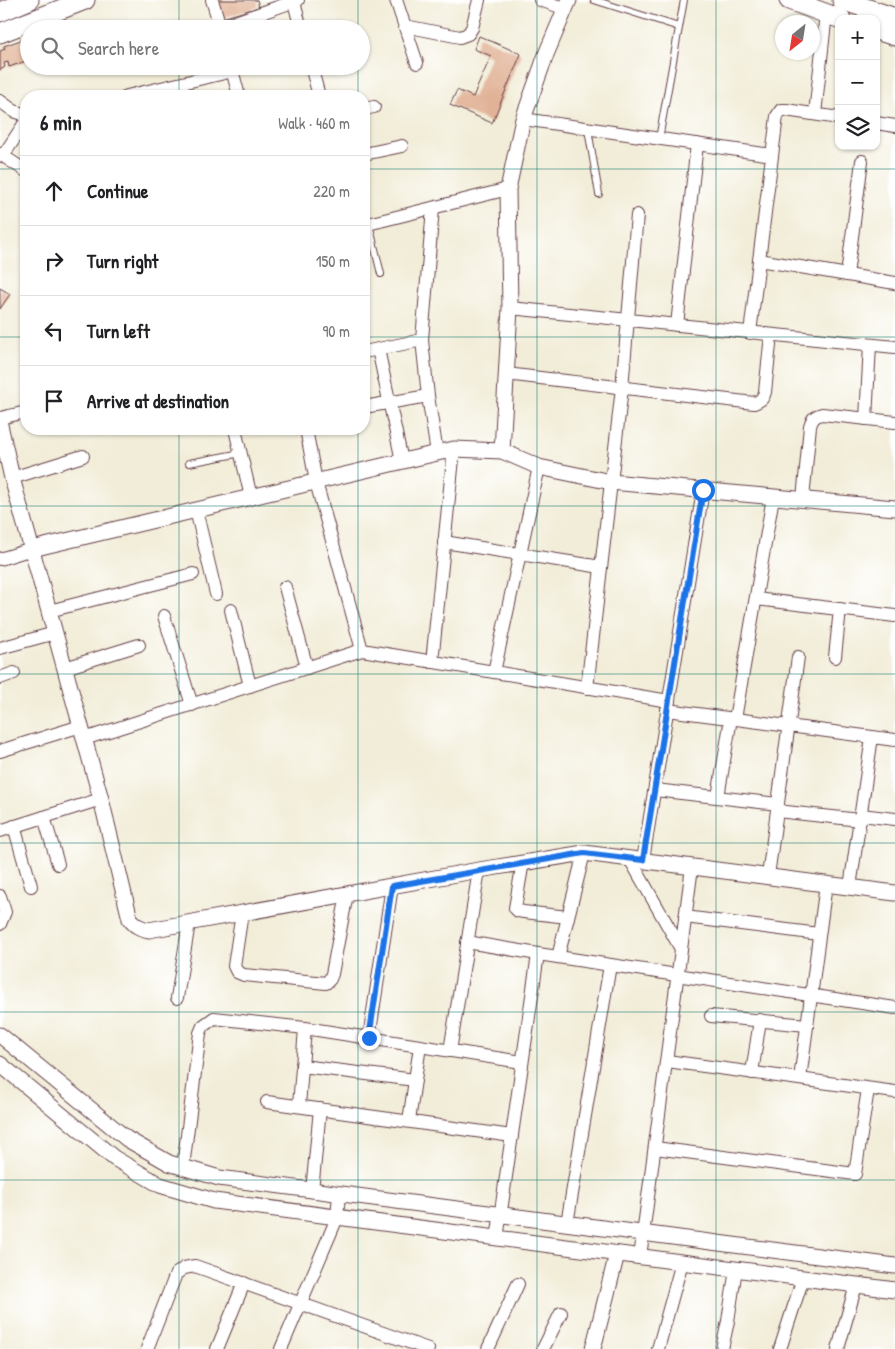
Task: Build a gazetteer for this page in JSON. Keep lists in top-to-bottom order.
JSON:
{
  "north": "bottom left",
  "page": {
    "map_buttons": ["+", "−"],
    "search": "Search here",
    "heading": ["6 min", "Walk · 460 m"],
    "list": [
      ["Continue", "220 m"],
      ["Turn right", "150 m"],
      ["Turn left", "90 m"],
      "Arrive at destination"
    ]
  }
}
